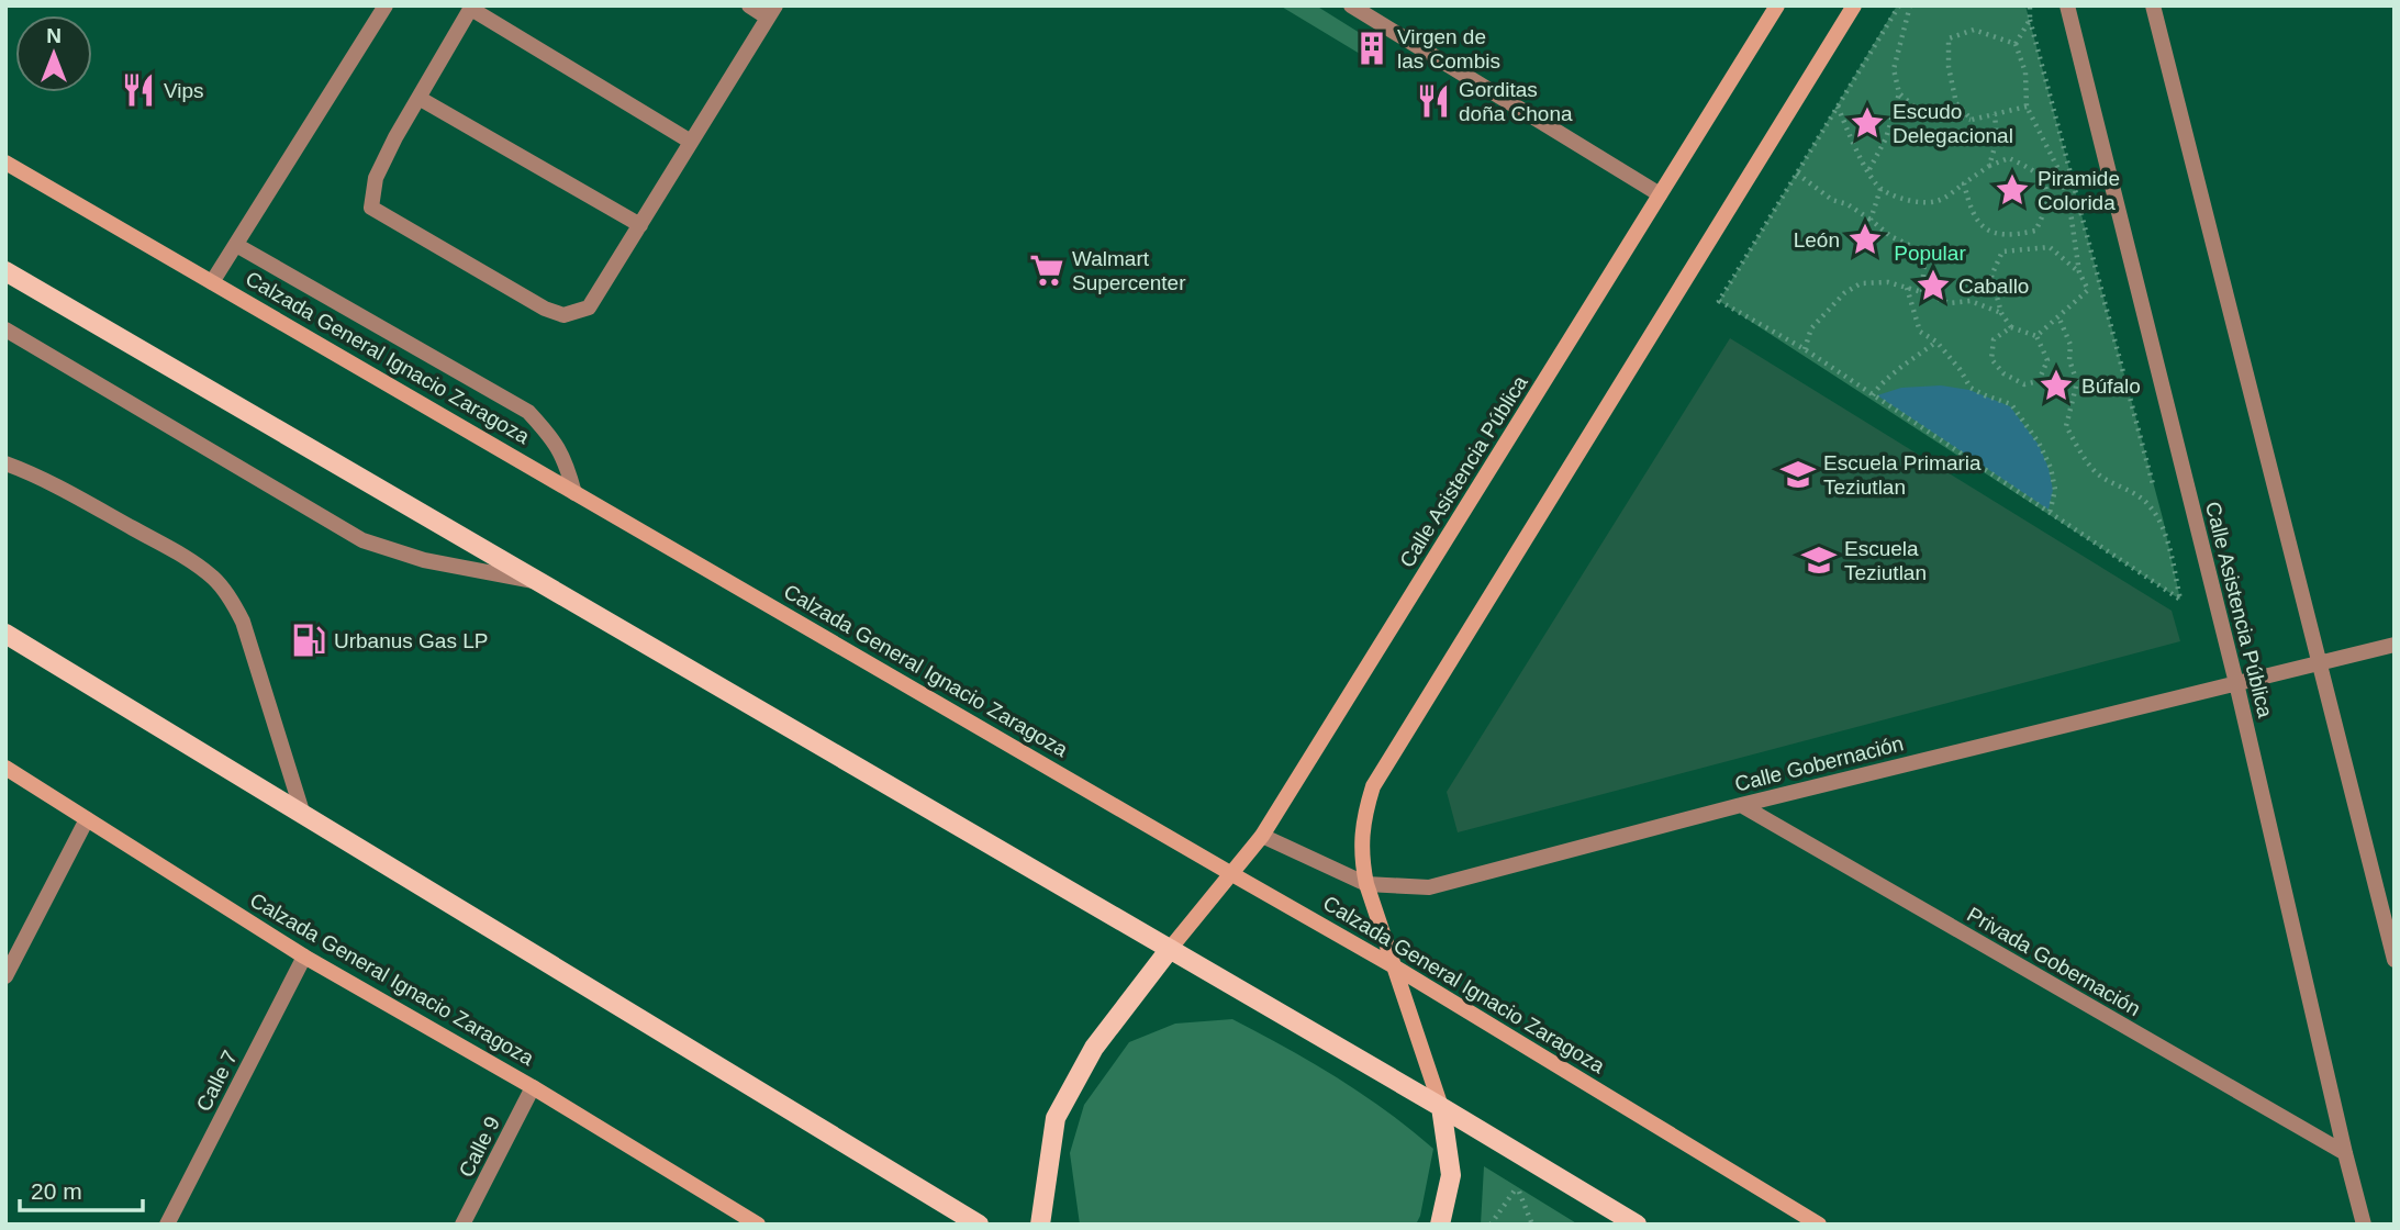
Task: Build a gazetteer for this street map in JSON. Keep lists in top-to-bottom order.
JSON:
{
  "streets": {
    "main road": ["Calzada General Ignacio Zaragoza", "Calle Asistencia Pública"],
    "street": [
      "Calle Gobernación",
      "Privada Gobernación",
      "Calle 7",
      "Calle 9"
    ]
  },
  "crossings": [
    ["Calzada General Ignacio Zaragoza", "Calle Asistencia Pública"],
    ["Calzada General Ignacio Zaragoza", "Calle 7"],
    ["Calzada General Ignacio Zaragoza", "Calle 9"],
    ["Calle Asistencia Pública", "Calle Gobernación"],
    ["Calle Asistencia Pública", "Privada Gobernación"],
    ["Calle Gobernación", "Privada Gobernación"]
  ],
  "parks": ["Popular"],
  "places": {
    "building": ["Virgen de las Combis"],
    "restaurant": ["Vips", "Gorditas doña Chona"],
    "place": [
      "Escudo Delegacional",
      "Piramide Colorida",
      "León",
      "Caballo",
      "Búfalo"
    ],
    "supermarket": ["Walmart Supercenter"],
    "school or university": ["Escuela Primaria Teziutlan", "Escuela Teziutlan"],
    "fuel station": ["Urbanus Gas LP"]
  },
  "scale_bar": "20 m",
  "north": "top"
}
